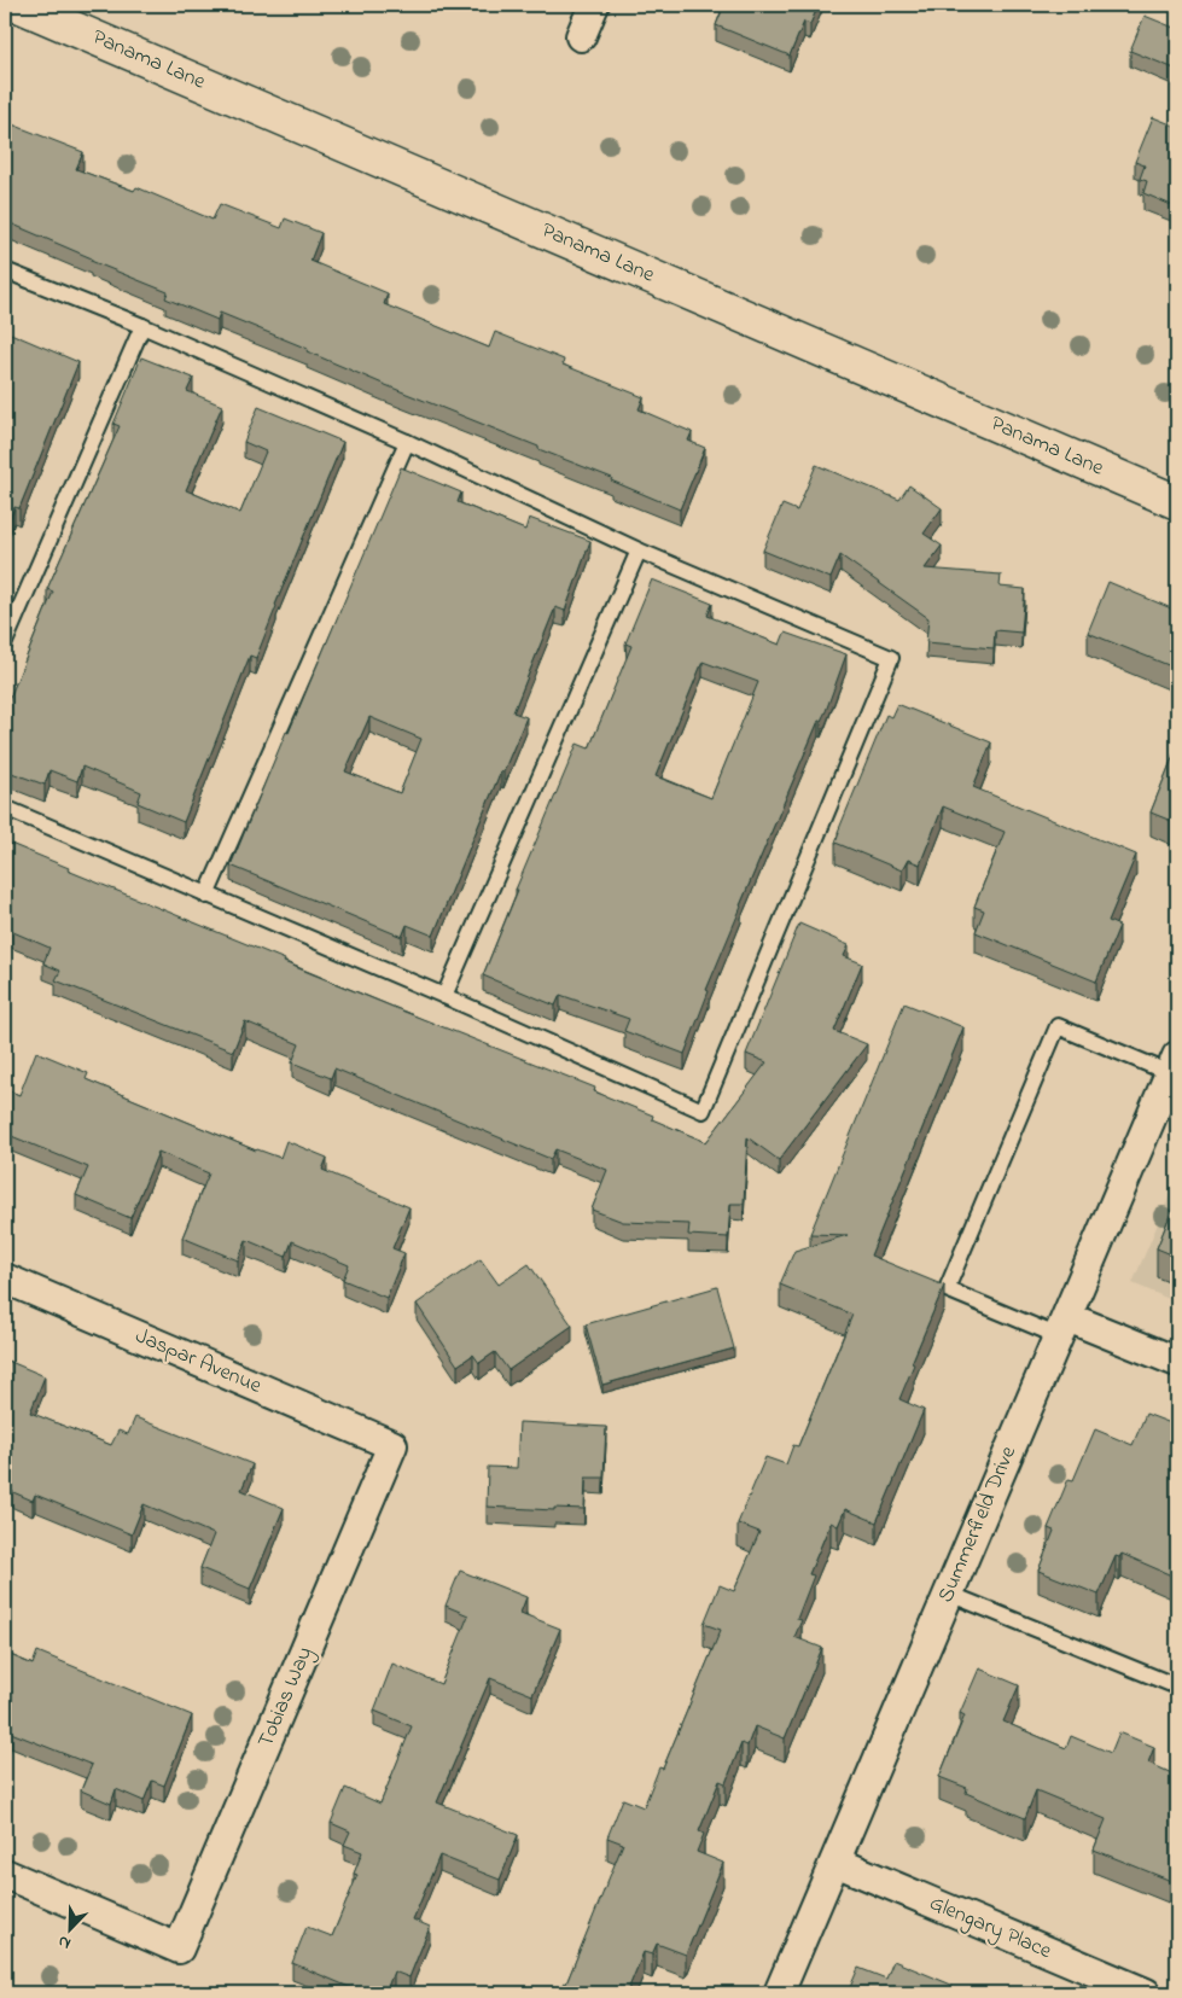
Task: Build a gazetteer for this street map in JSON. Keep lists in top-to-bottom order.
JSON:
{
  "streets": {
    "main road": ["Panama Lane"],
    "street": [
      "Jaspar Avenue",
      "Summerfield Drive",
      "Tobias Way",
      "Glengary Place"
    ]
  },
  "crossings": [
    ["Jaspar Avenue", "Tobias Way"],
    ["Summerfield Drive", "Glengary Place"]
  ],
  "north": "bottom left"
}
